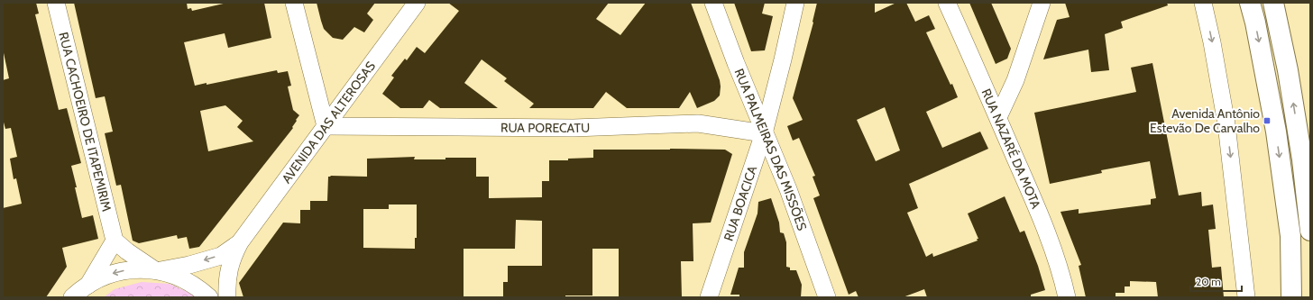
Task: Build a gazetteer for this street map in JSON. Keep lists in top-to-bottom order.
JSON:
{
  "streets": {
    "street": [
      "RUA CACHOEIRO DE ITAPEMIRIM",
      "AVENIDA DAS ALTEROSAS",
      "RUA PORECATU",
      "RUA NAZARÉ DA MOTA",
      "RUA PALMEIRAS DAS MISSÕES",
      "RUA BOACICA"
    ]
  },
  "crossings": [
    ["AVENIDA DAS ALTEROSAS", "RUA PORECATU"],
    ["RUA PORECATU", "RUA PALMEIRAS DAS MISSÕES"],
    ["RUA PORECATU", "RUA BOACICA"],
    ["RUA PALMEIRAS DAS MISSÕES", "RUA BOACICA"]
  ],
  "places": {
    "transit": ["Avenida Antônio Estevão De Carvalho"]
  },
  "scale_bar": "20 m"
}
